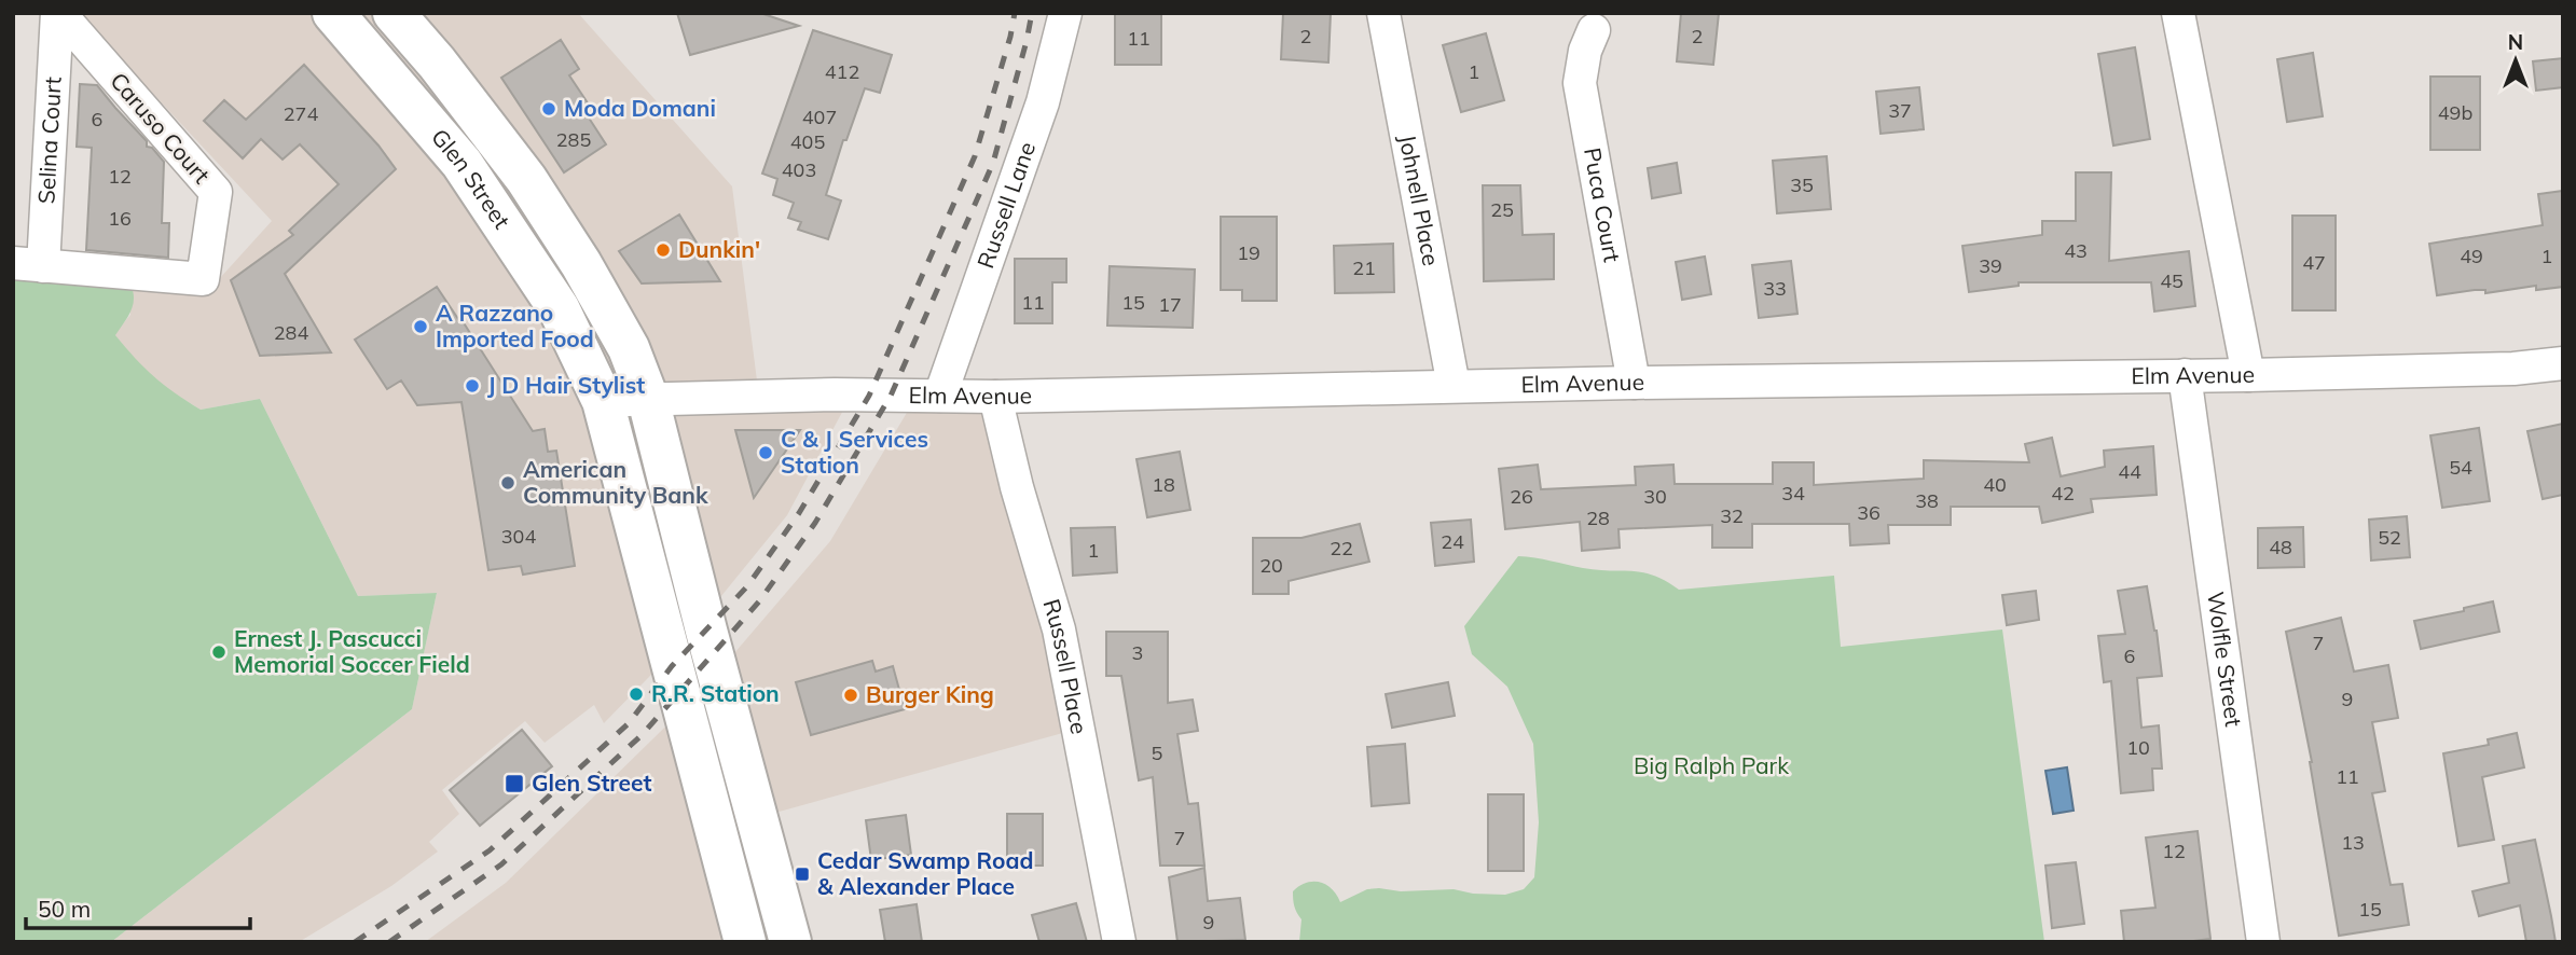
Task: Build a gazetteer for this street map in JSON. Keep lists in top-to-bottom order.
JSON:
{
  "streets": {
    "main road": ["Glen Street"],
    "street": [
      "Caruso Court",
      "Selina Court",
      "Johnell Place",
      "Russell Lane",
      "Puca Court",
      "Elm Avenue",
      "Wolfle Street",
      "Russell Place"
    ]
  },
  "crossings": [
    ["Caruso Court", "Selina Court"],
    ["Glen Street", "Elm Avenue"],
    ["Johnell Place", "Elm Avenue"],
    ["Russell Lane", "Elm Avenue"],
    ["Puca Court", "Elm Avenue"],
    ["Elm Avenue", "Wolfle Street"],
    ["Elm Avenue", "Russell Place"]
  ],
  "parks": ["Big Ralph Park"],
  "places": {
    "other": [
      "Moda Domani",
      "Dunkin'",
      "A Razzano Imported Food",
      "J D Hair Stylist",
      "C & J Services Station",
      "American Community Bank",
      "Ernest J. Pascucci Memorial Soccer Field",
      "R.R. Station",
      "Burger King"
    ],
    "transit": ["Glen Street", "Cedar Swamp Road & Alexander Place"]
  },
  "house_numbers": [
    "2",
    "2",
    "11",
    "412",
    "1",
    "37",
    "49b",
    "274",
    "407",
    "6",
    "285",
    "405",
    "403",
    "12",
    "35",
    "25",
    "16",
    "43",
    "19",
    "49",
    "1",
    "47",
    "39",
    "21",
    "45",
    "33",
    "11",
    "15",
    "17",
    "284",
    "54",
    "44",
    "18",
    "40",
    "34",
    "42",
    "26",
    "30",
    "38",
    "36",
    "32",
    "28",
    "304",
    "52",
    "24",
    "48",
    "22",
    "1",
    "20",
    "7",
    "3",
    "6",
    "9",
    "10",
    "5",
    "11",
    "7",
    "13",
    "12",
    "15",
    "9"
  ],
  "scale_bar": "50 m",
  "north": "top"
}
